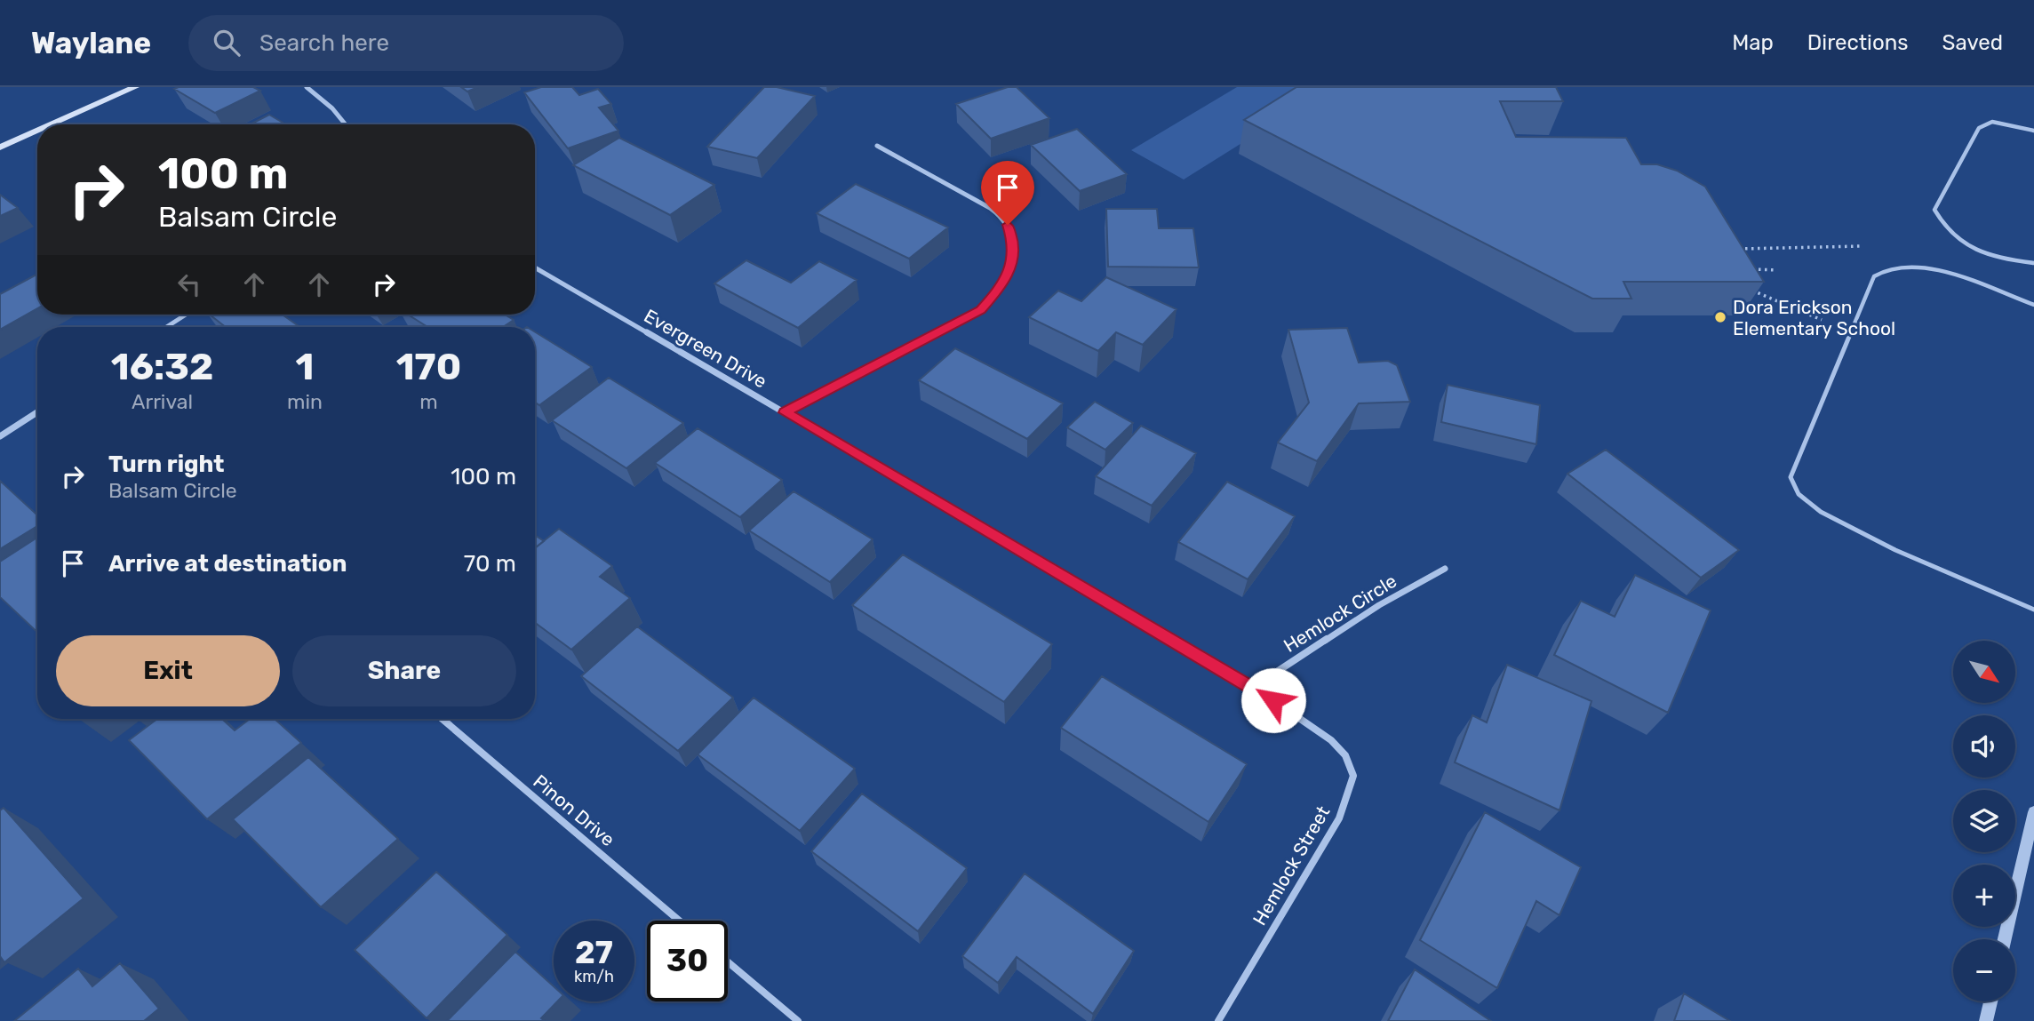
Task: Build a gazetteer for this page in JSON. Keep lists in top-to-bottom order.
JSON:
{
  "streets": {
    "street": [
      "Evergreen Drive",
      "Hemlock Circle",
      "Pinon Drive",
      "Hemlock Street"
    ]
  },
  "crossings": [
    ["Evergreen Drive", "Hemlock Circle"],
    ["Evergreen Drive", "Hemlock Street"],
    ["Hemlock Circle", "Hemlock Street"]
  ],
  "places": ["Dora Erickson Elementary School"],
  "north": "bottom right",
  "page": {
    "header": "Waylane",
    "search": "Search here",
    "nav": ["Map", "Directions", "Saved"],
    "turn": ["100 m", "Balsam Circle"],
    "eta": [
      "16:32",
      "Arrival",
      "1",
      "min",
      "170",
      "m"
    ],
    "list": [
      {
        "name": "Turn right",
        "note": "Balsam Circle",
        "value": "100 m"
      },
      {
        "name": "Arrive at destination",
        "value": "70 m"
      }
    ],
    "buttons": ["Exit", "Share"],
    "map_buttons": ["+", "−"],
    "speed": "27 km/h",
    "limit": "30"
  }
}
